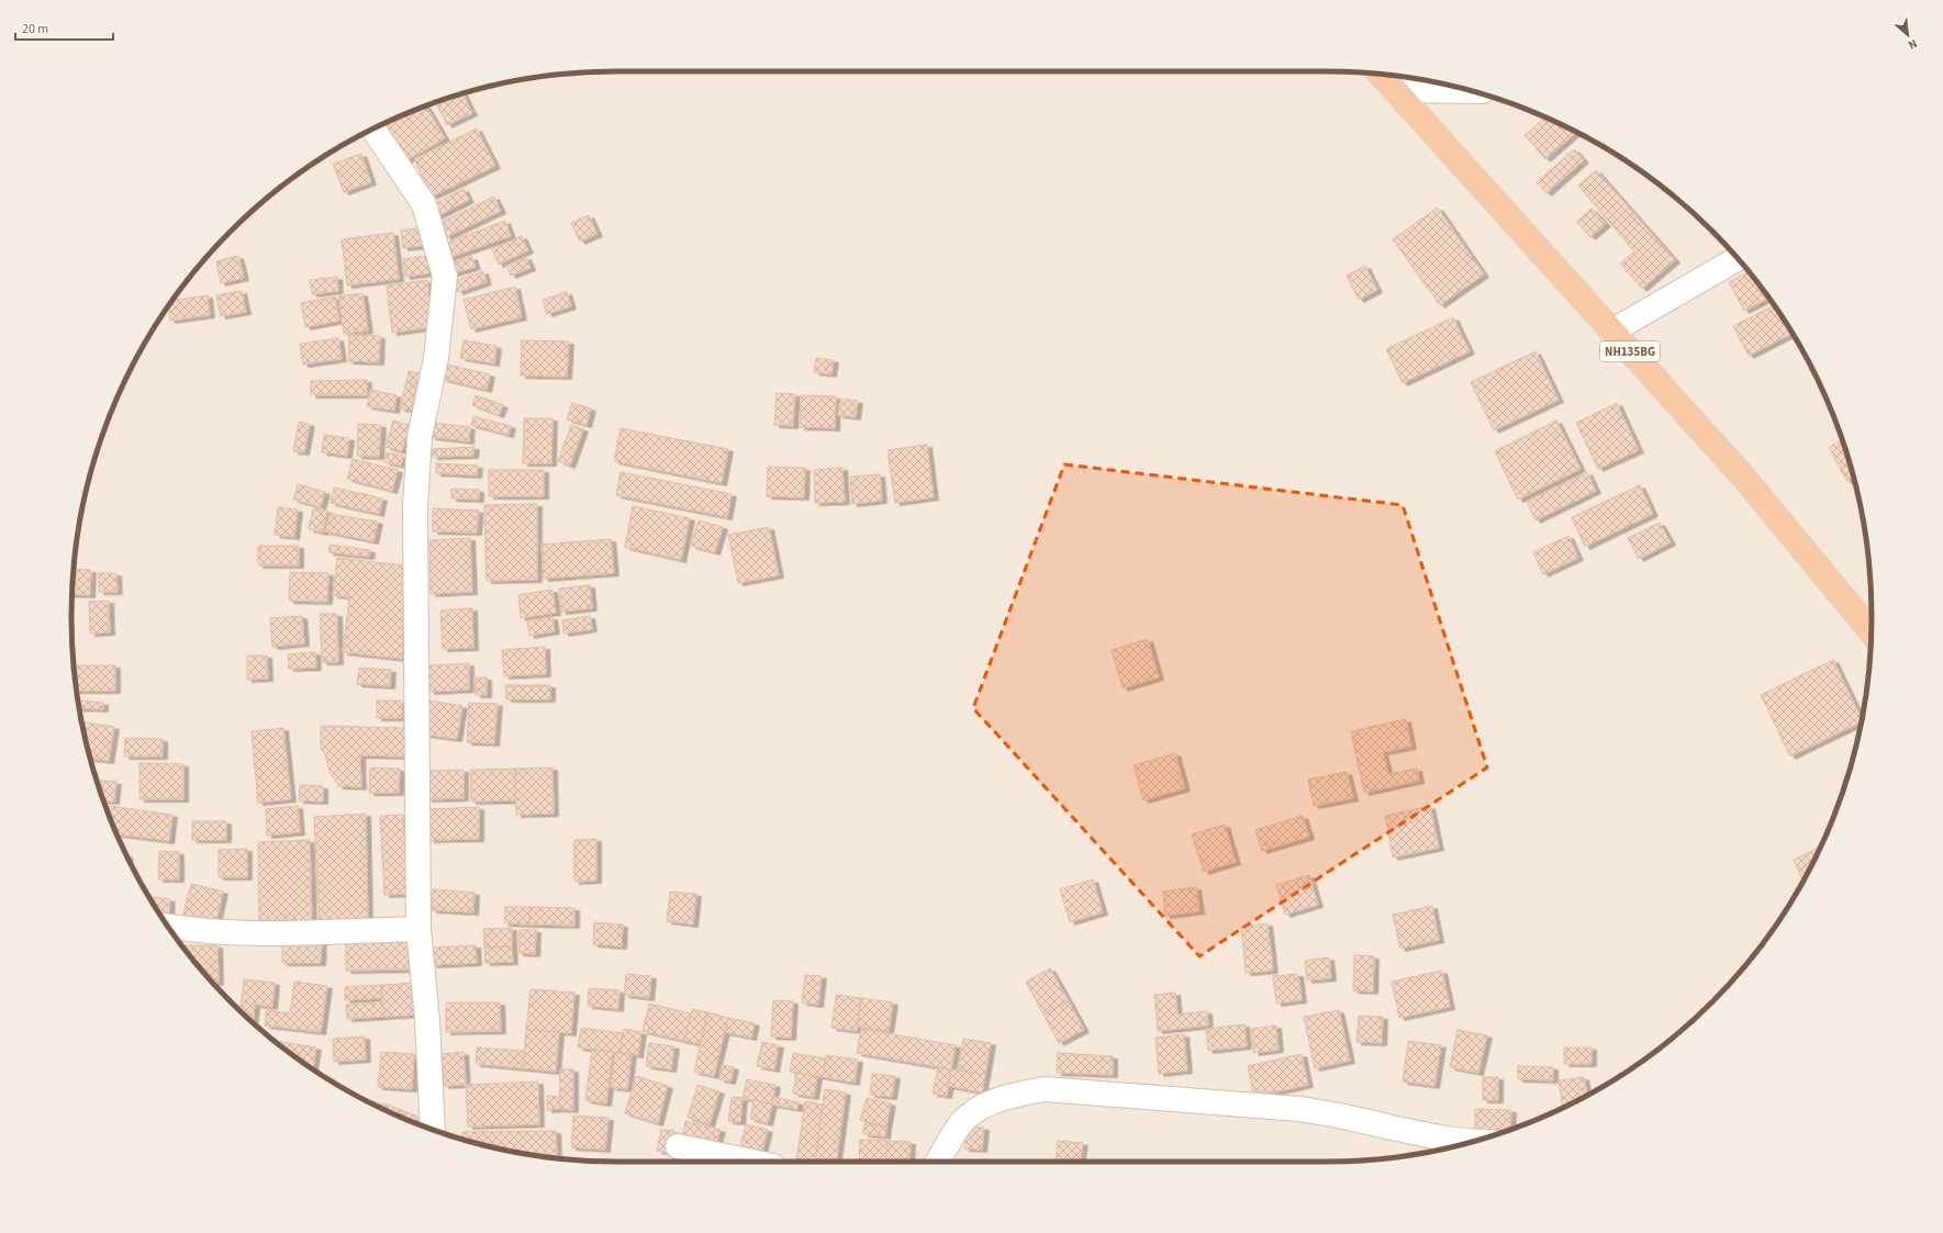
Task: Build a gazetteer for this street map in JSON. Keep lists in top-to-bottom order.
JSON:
{
  "streets": {
    "highway": ["NH135BG"]
  },
  "scale_bar": "20 m",
  "north": "bottom right"
}
